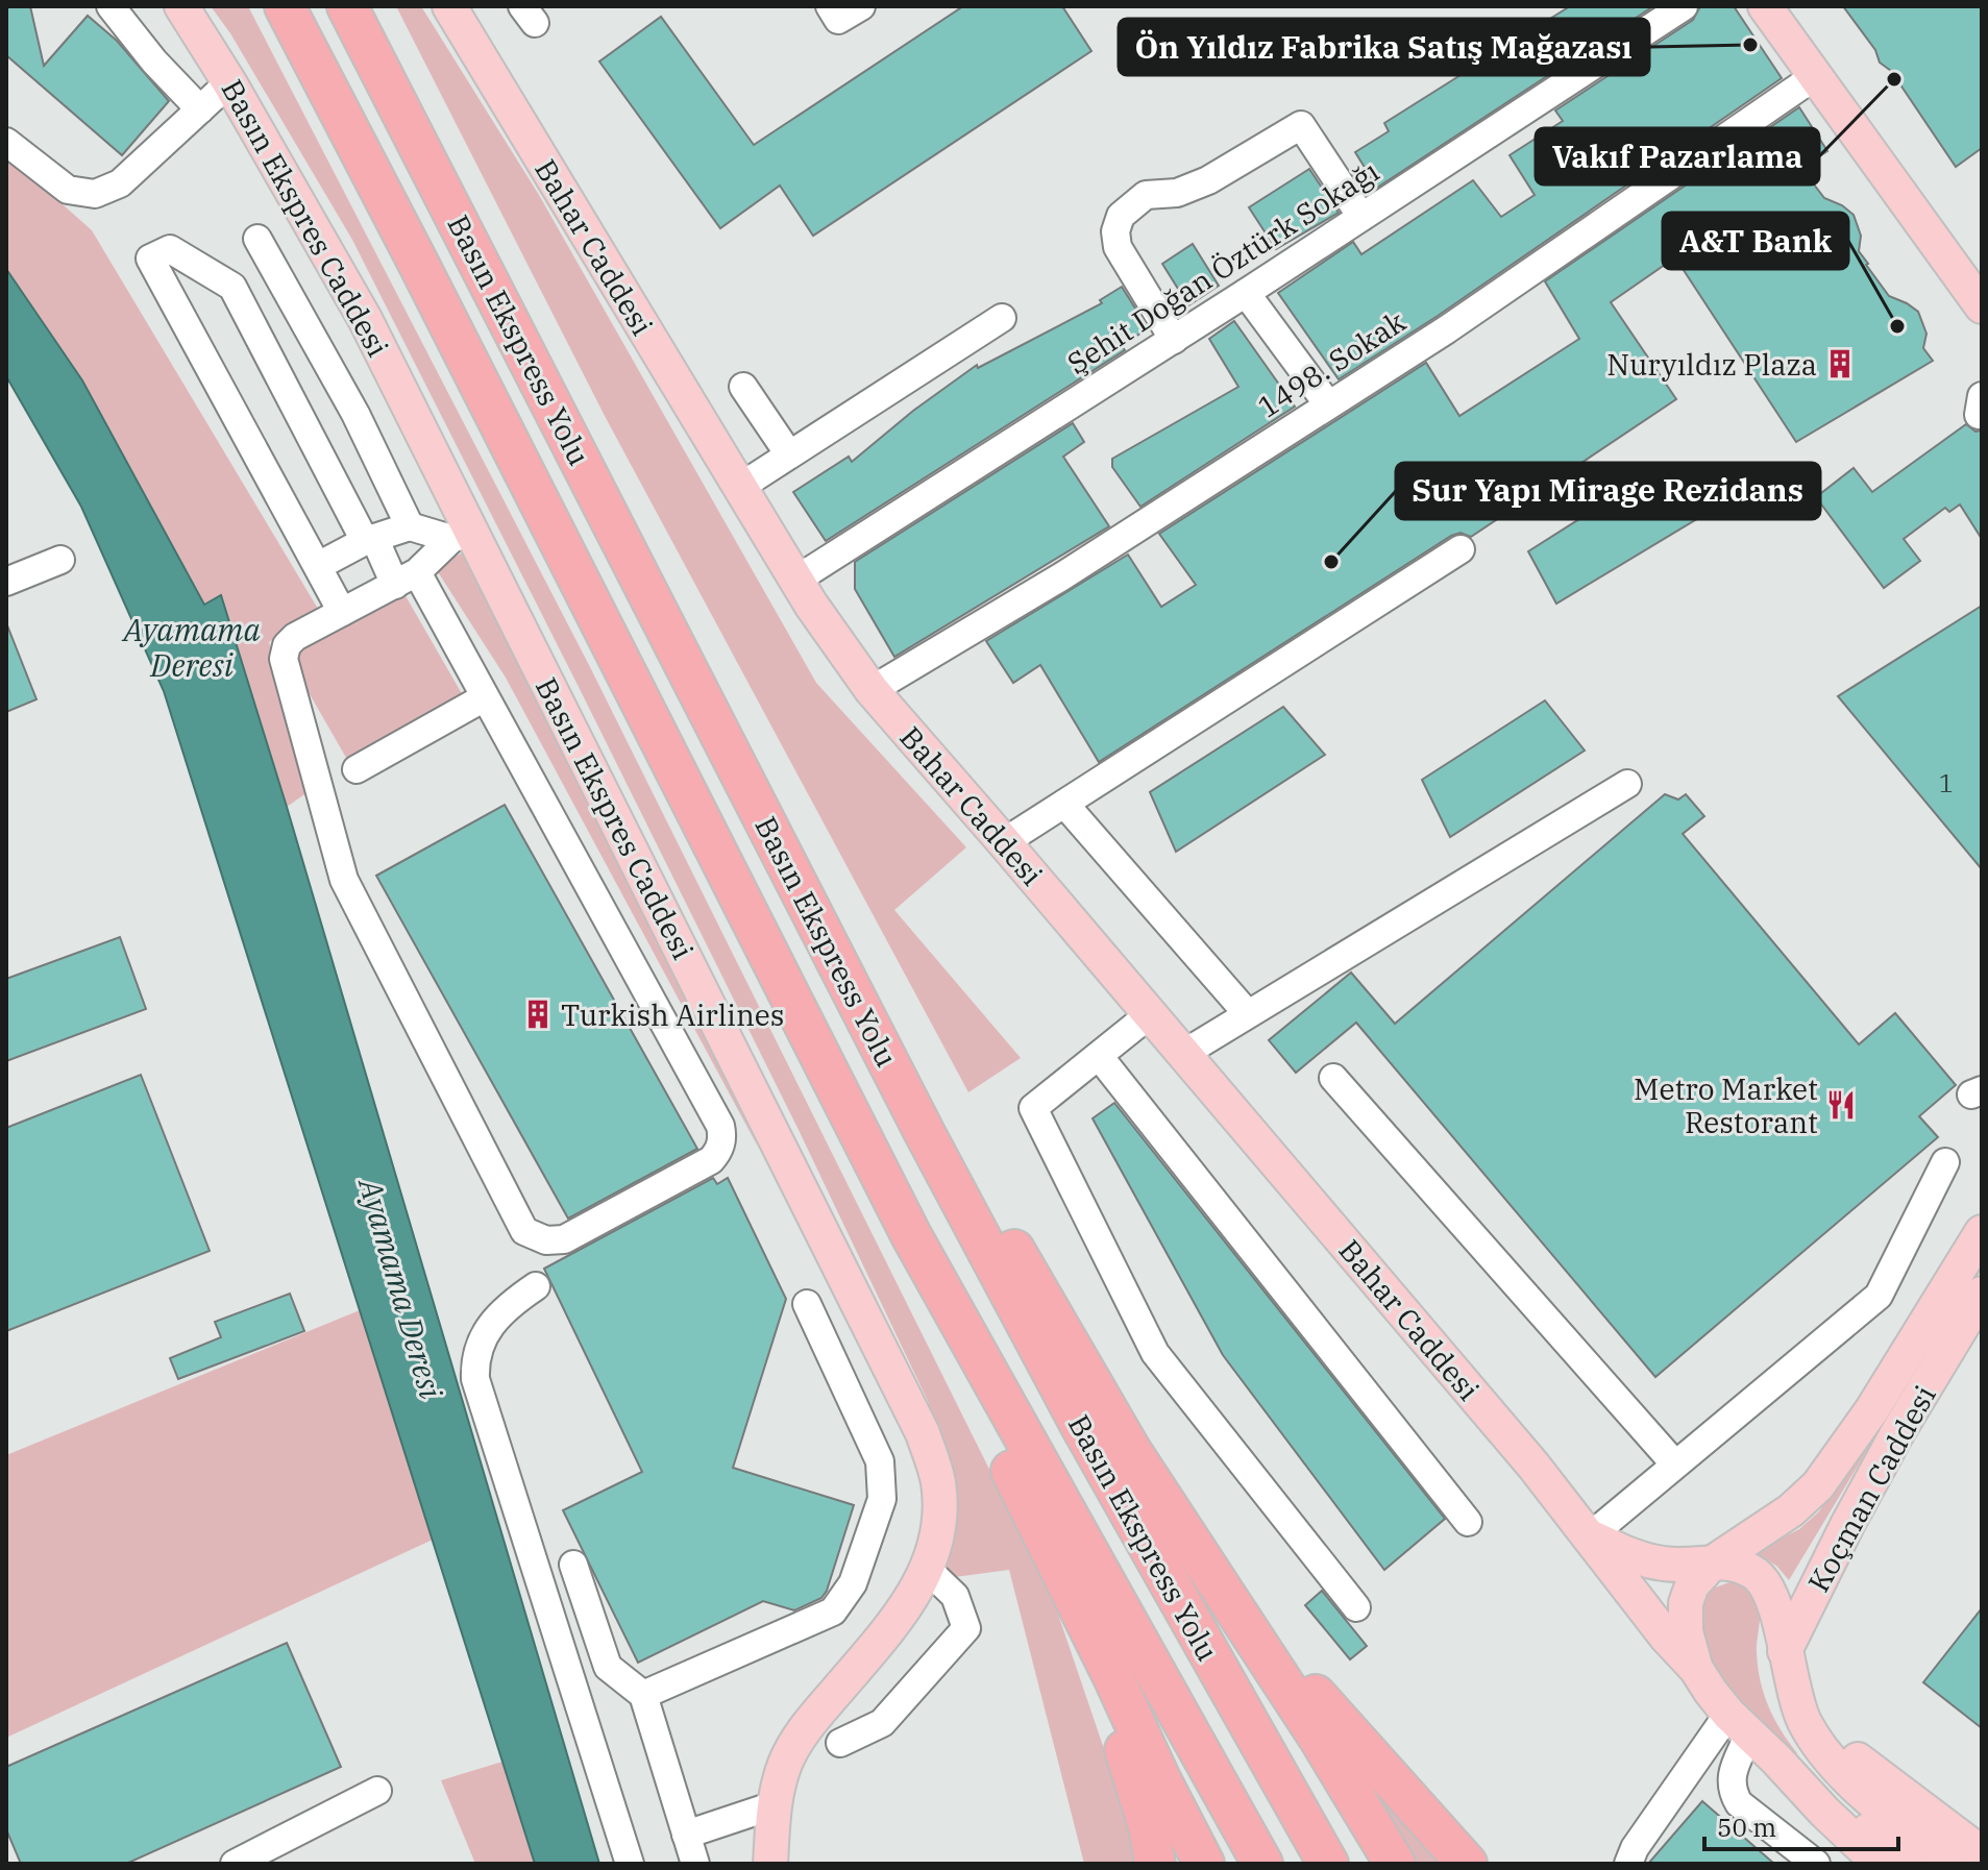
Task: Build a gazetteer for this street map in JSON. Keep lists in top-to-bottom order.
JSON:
{
  "streets": {
    "highway": ["Basın Ekspress Yolu"],
    "main road": ["Basın Ekspres Caddesi", "Bahar Caddesi", "Koçman Caddesi"],
    "street": ["Şehit Doğan Öztürk Sokağı", "1498. Sokak"]
  },
  "crossings": [
    ["Bahar Caddesi", "Şehit Doğan Öztürk Sokağı"],
    ["Bahar Caddesi", "1498. Sokak"]
  ],
  "water": ["Ayamama Deresi"],
  "places": {
    "other": [
      "Ön Yıldız Fabrika Satış Mağazası",
      "Vakıf Pazarlama",
      "A&T Bank",
      "Sur Yapı Mirage Rezidans"
    ],
    "building": ["Nuryıldız Plaza", "Turkish Airlines"],
    "restaurant": ["Metro Market Restorant"]
  },
  "house_numbers": ["1"],
  "scale_bar": "50 m"
}
